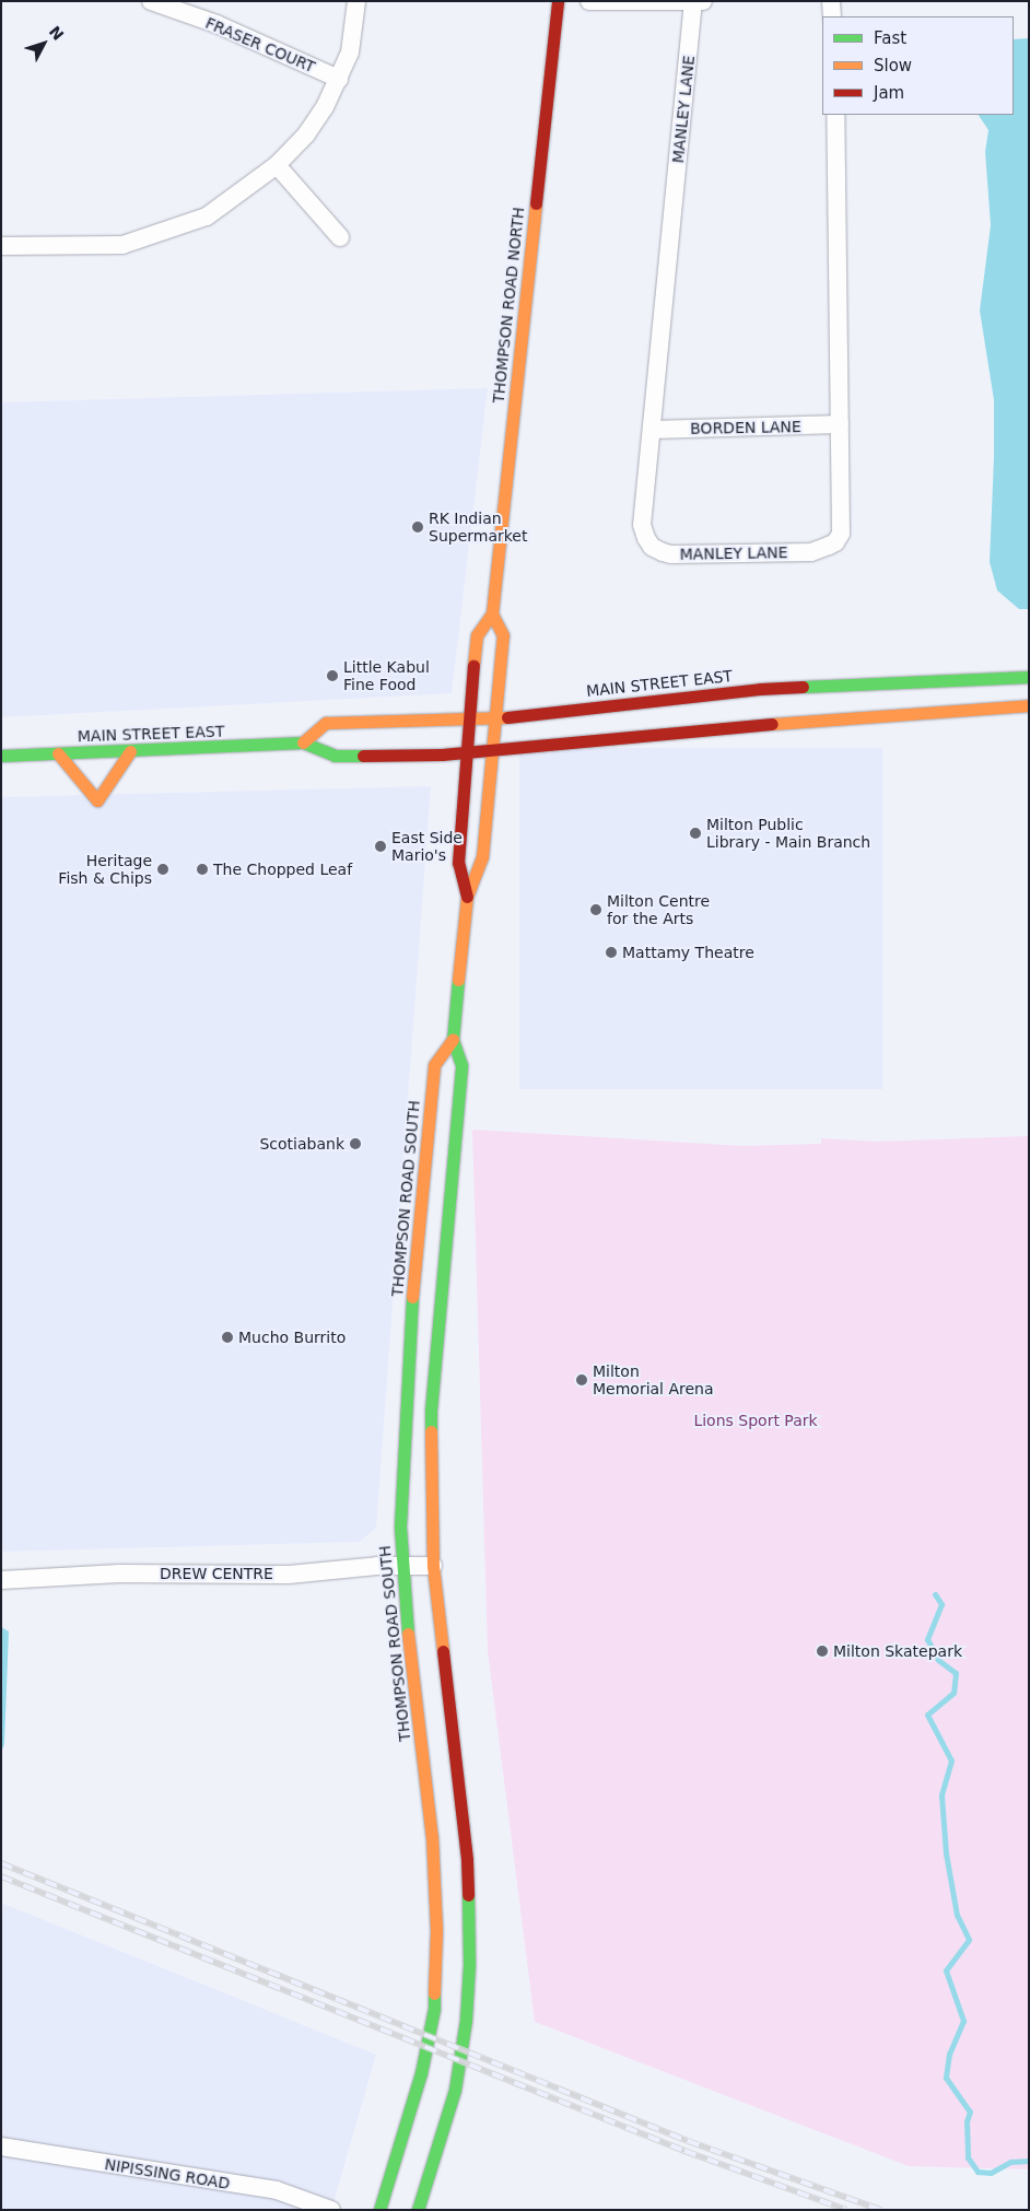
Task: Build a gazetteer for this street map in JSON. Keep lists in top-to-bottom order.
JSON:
{
  "streets": {
    "main road": ["THOMPSON ROAD NORTH", "MAIN STREET EAST", "THOMPSON ROAD SOUTH"],
    "street": [
      "FRASER COURT",
      "MANLEY LANE",
      "BORDEN LANE",
      "DREW CENTRE",
      "NIPISSING ROAD"
    ]
  },
  "crossings": [
    ["MANLEY LANE", "BORDEN LANE"],
    ["THOMPSON ROAD NORTH", "MAIN STREET EAST"],
    ["THOMPSON ROAD SOUTH", "DREW CENTRE"]
  ],
  "parks": ["Lions Sport Park"],
  "places": [
    "RK Indian Supermarket",
    "Little Kabul Fine Food",
    "Milton Public Library - Main Branch",
    "East Side Mario's",
    "Heritage Fish & Chips",
    "The Chopped Leaf",
    "Milton Centre for the Arts",
    "Mattamy Theatre",
    "Scotiabank",
    "Mucho Burrito",
    "Milton Memorial Arena",
    "Milton Skatepark"
  ],
  "legend": ["Fast", "Slow", "Jam"],
  "north": "top right"
}
